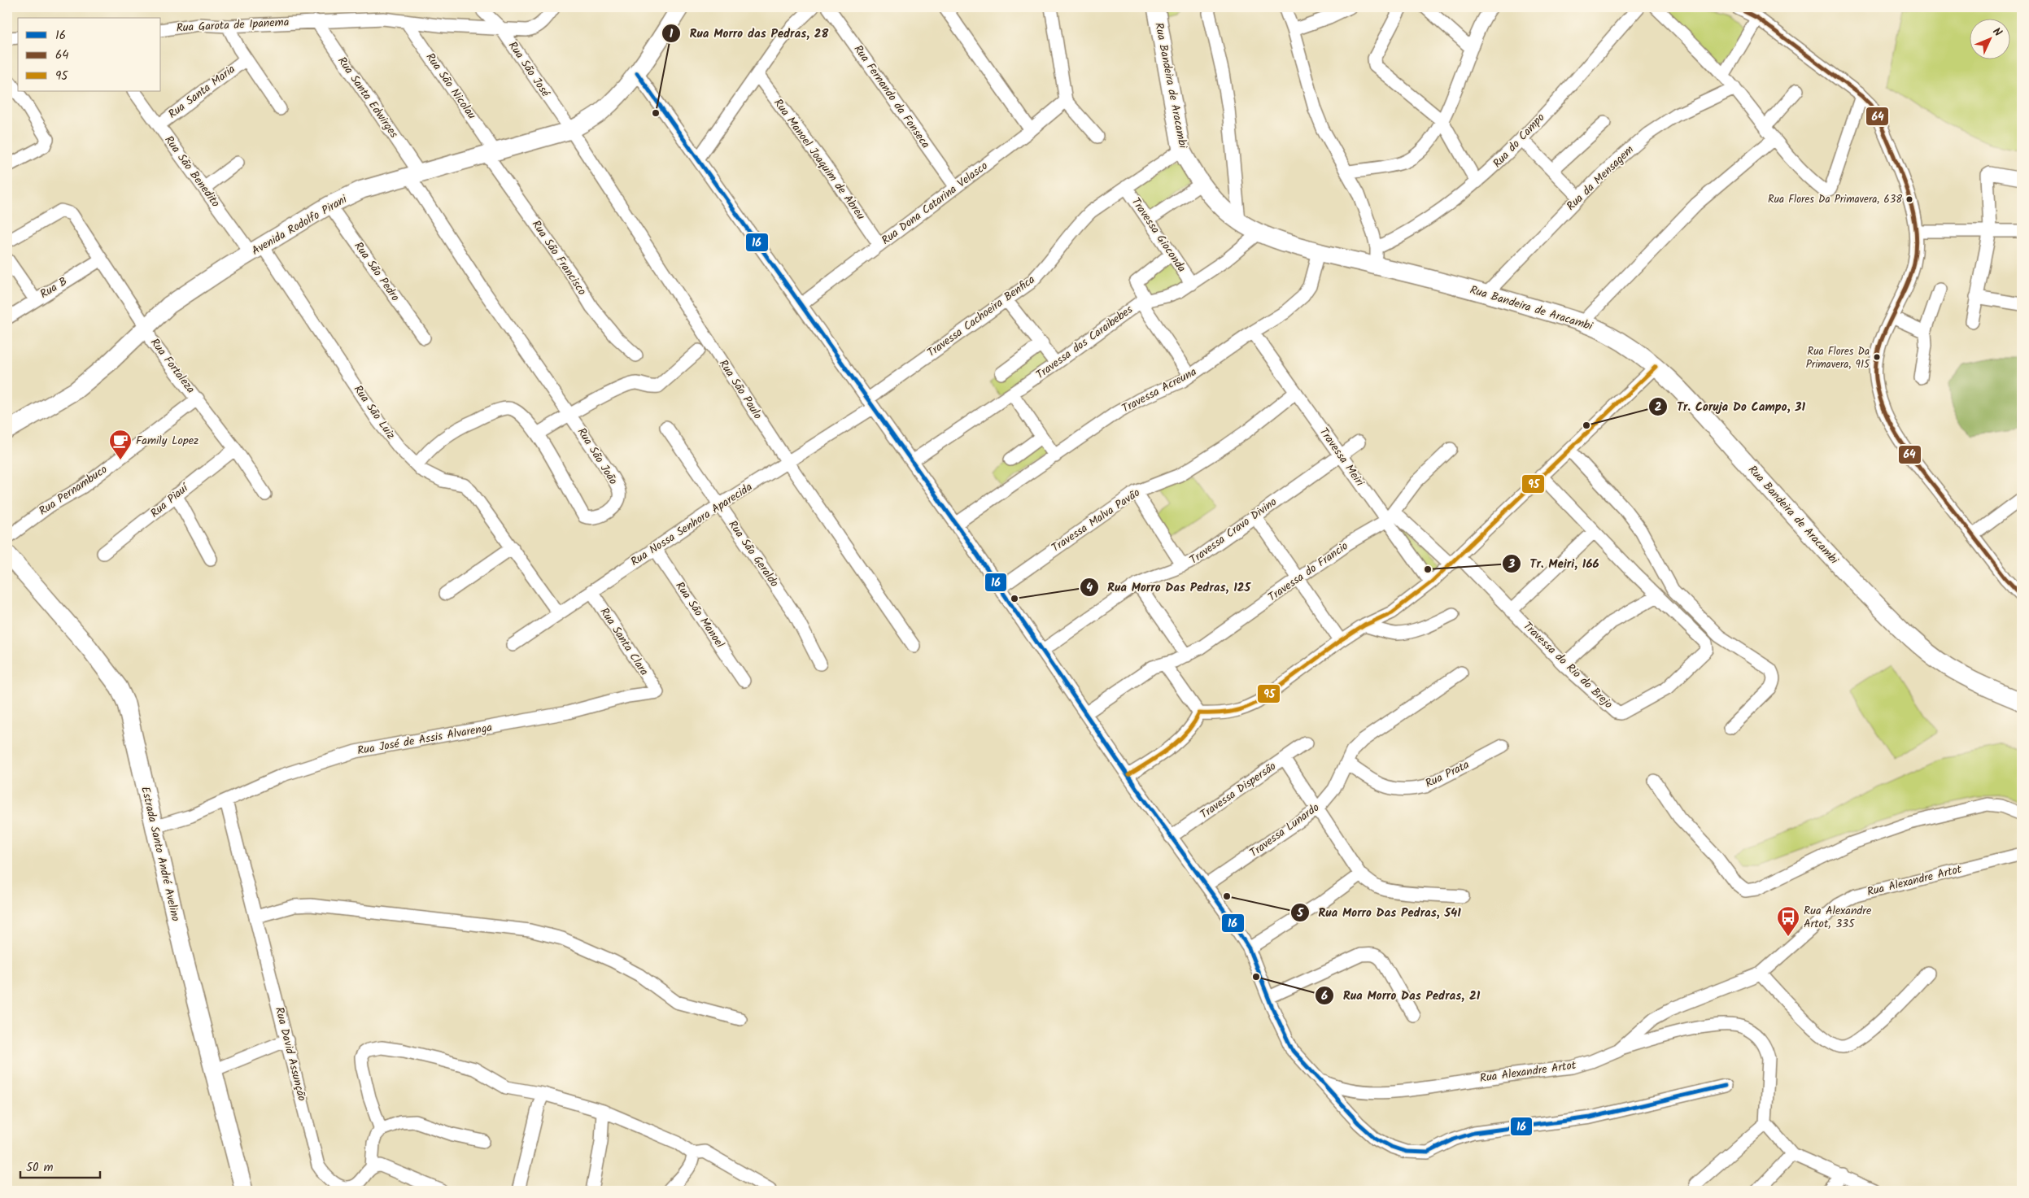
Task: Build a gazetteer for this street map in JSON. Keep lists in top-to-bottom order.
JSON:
{
  "streets": {
    "main road": ["Rua Bandeira de Aracambi", "Avenida Rodolfo Pirani", "Estrada Santo André Avelino"],
    "street": [
      "Rua Garota de Ipanema",
      "Rua São José",
      "Rua São Nicolau",
      "Rua Santa Maria",
      "Rua Fernando da Fonseca",
      "Rua Santa Edwirges",
      "Rua do Campo",
      "Rua Manoel Joaquim de Abreu",
      "Rua São Benedito",
      "Rua da Mensagem",
      "Rua Dona Catarina Velasco",
      "Travessa Gioconda",
      "Rua São Francisco",
      "Rua São Pedro",
      "Rua B",
      "Travessa Cachoeira Benfica",
      "Travessa dos Caraibebes",
      "Rua Fortaleza",
      "Rua São Paulo",
      "Travessa Acreuna",
      "Rua São Luiz",
      "Rua São João",
      "Travessa Meiri",
      "Rua Pernambuco",
      "Rua Piauí",
      "Travessa Malva Pavão",
      "Rua Nossa Senhora Aparecida",
      "Travessa Cravo Divino",
      "Rua São Geraldo",
      "Travessa do Francio",
      "Rua São Manoel",
      "Rua Santa Clara",
      "Travessa do Rio do Brejo",
      "Rua José de Assis Alvarenga",
      "Rua Prata",
      "Travessa Dispersão",
      "Travessa Lunardo",
      "Rua Alexandre Artot",
      "Rua David Assunção"
    ]
  },
  "crossings": [
    ["Rua Garota de Ipanema", "Rua São José"],
    ["Rua Garota de Ipanema", "Rua São Nicolau"],
    ["Rua Garota de Ipanema", "Rua Santa Edwirges"],
    ["Rua São José", "Avenida Rodolfo Pirani"],
    ["Rua São José", "Rua São Paulo"],
    ["Rua Bandeira de Aracambi", "Rua da Mensagem"],
    ["Rua Bandeira de Aracambi", "Travessa Cachoeira Benfica"],
    ["Rua Bandeira de Aracambi", "Travessa dos Caraibebes"],
    ["Rua Bandeira de Aracambi", "Travessa Acreuna"],
    ["Rua São Nicolau", "Avenida Rodolfo Pirani"],
    ["Rua São Nicolau", "Rua São Francisco"],
    ["Rua Santa Maria", "Rua São Benedito"],
    ["Rua Fernando da Fonseca", "Rua Dona Catarina Velasco"],
    ["Rua Santa Edwirges", "Avenida Rodolfo Pirani"],
    ["Rua Santa Edwirges", "Rua São João"],
    ["Rua Manoel Joaquim de Abreu", "Rua Dona Catarina Velasco"],
    ["Rua São Benedito", "Avenida Rodolfo Pirani"],
    ["Rua São Benedito", "Rua São Luiz"],
    ["Avenida Rodolfo Pirani", "Rua São Francisco"],
    ["Avenida Rodolfo Pirani", "Rua São Pedro"],
    ["Avenida Rodolfo Pirani", "Rua Fortaleza"],
    ["Avenida Rodolfo Pirani", "Rua São Paulo"],
    ["Avenida Rodolfo Pirani", "Rua São Luiz"],
    ["Avenida Rodolfo Pirani", "Rua São João"],
    ["Travessa Gioconda", "Travessa Cachoeira Benfica"],
    ["Travessa Gioconda", "Travessa dos Caraibebes"],
    ["Rua B", "Rua Fortaleza"],
    ["Travessa Cachoeira Benfica", "Rua Nossa Senhora Aparecida"],
    ["Rua Fortaleza", "Rua Pernambuco"],
    ["Rua Fortaleza", "Rua Piauí"],
    ["Rua São Paulo", "Rua Nossa Senhora Aparecida"],
    ["Travessa Acreuna", "Travessa Meiri"],
    ["Rua São Luiz", "Rua São João"],
    ["Rua São Luiz", "Rua Nossa Senhora Aparecida"],
    ["Travessa Meiri", "Travessa Malva Pavão"],
    ["Travessa Meiri", "Travessa Cravo Divino"],
    ["Travessa Meiri", "Travessa do Francio"],
    ["Travessa Meiri", "Travessa do Rio do Brejo"],
    ["Rua Nossa Senhora Aparecida", "Rua São Geraldo"],
    ["Rua Nossa Senhora Aparecida", "Rua São Manoel"],
    ["Rua Nossa Senhora Aparecida", "Rua Santa Clara"],
    ["Travessa do Francio", "Travessa do Rio do Brejo"],
    ["Rua Santa Clara", "Rua José de Assis Alvarenga"],
    ["Rua José de Assis Alvarenga", "Estrada Santo André Avelino"],
    ["Rua José de Assis Alvarenga", "Rua David Assunção"],
    ["Rua Prata", "Travessa Lunardo"]
  ],
  "places": {
    "other": [
      "Rua Morro das Pedras, 28",
      "Rua Flores Da Primavera, 638",
      "Rua Flores Da Primavera, 915",
      "Tr. Coruja Do Campo, 31",
      "Tr. Meiri, 166",
      "Rua Morro Das Pedras, 125",
      "Rua Morro Das Pedras, 541",
      "Rua Morro Das Pedras, 21"
    ],
    "cafe": ["Family Lopez"],
    "bus stop": ["Rua Alexandre Artot, 335"]
  },
  "lines": ["transit line 64", "transit line 16", "transit line 95"],
  "legend": ["16", "64", "95"],
  "scale_bar": "50 m",
  "north": "top right"
}
